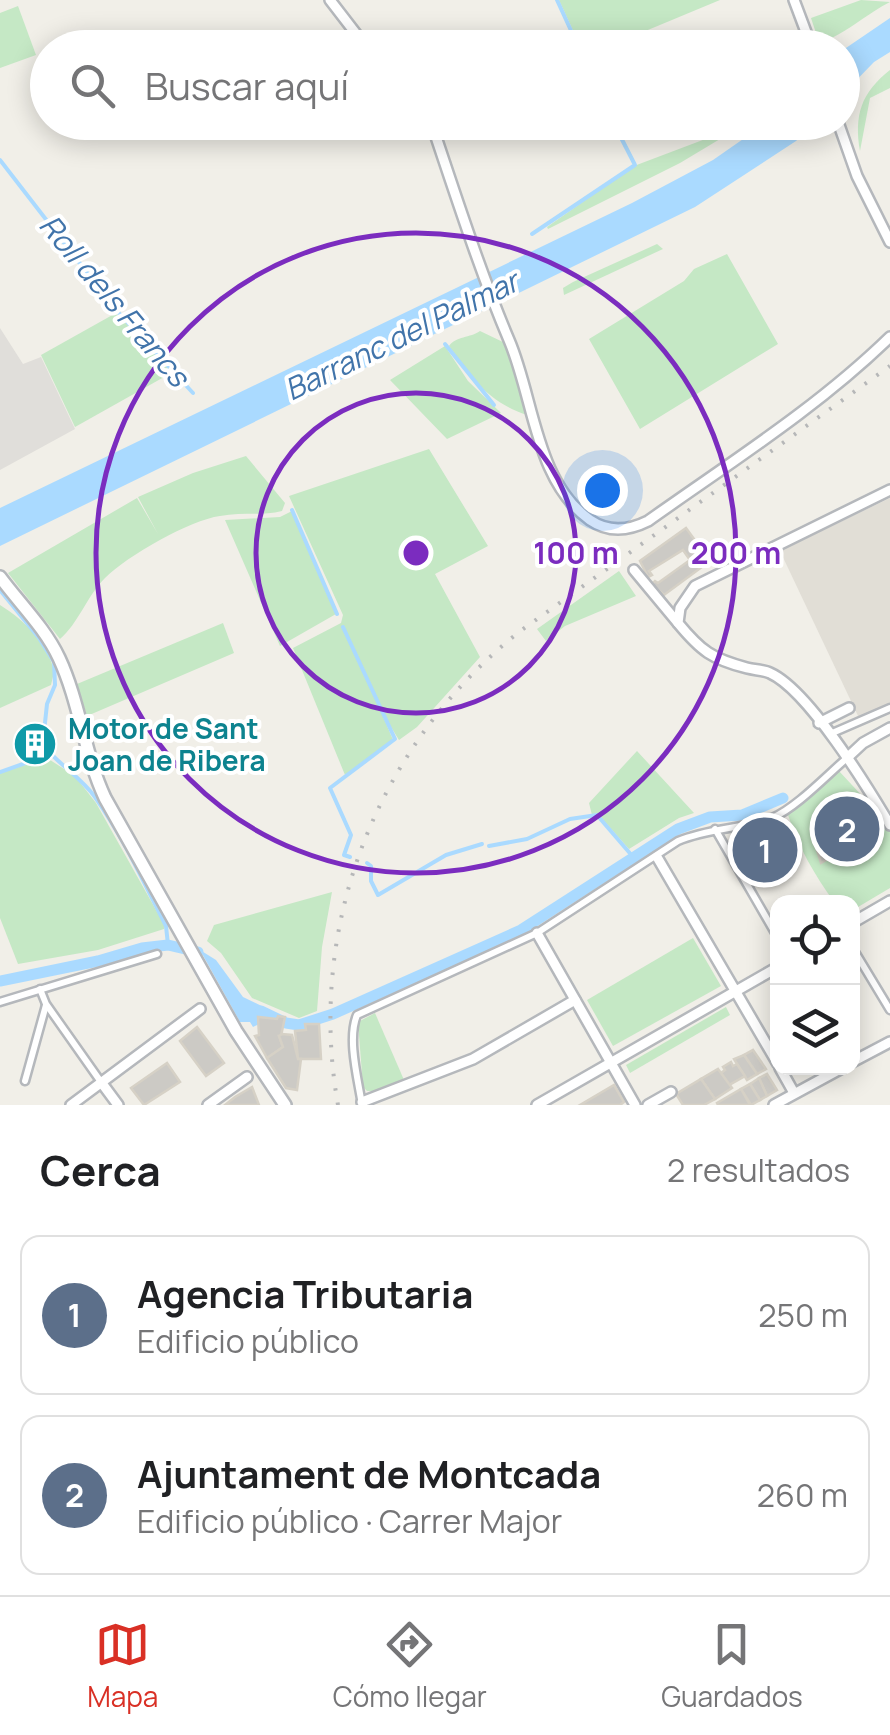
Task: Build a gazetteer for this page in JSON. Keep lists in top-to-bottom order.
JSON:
{
  "water": ["Roll dels Francs", "Barranc del Palmar"],
  "places": {
    "building": ["Motor de Sant Joan de Ribera"]
  },
  "page": {
    "search": "Buscar aquí",
    "pins": ["2", "1"],
    "heading": ["Cerca", "2 resultados"],
    "list": [
      {
        "mark": "1",
        "name": "Agencia Tributaria",
        "note": "Edificio público",
        "value": "250 m"
      },
      {
        "mark": "2",
        "name": "Ajuntament de Montcada",
        "note": "Edificio público · Carrer Major",
        "value": "260 m"
      }
    ],
    "nav": ["Mapa", "Cómo llegar", "Guardados"]
  },
  "rings": ["100 m", "200 m"]
}
